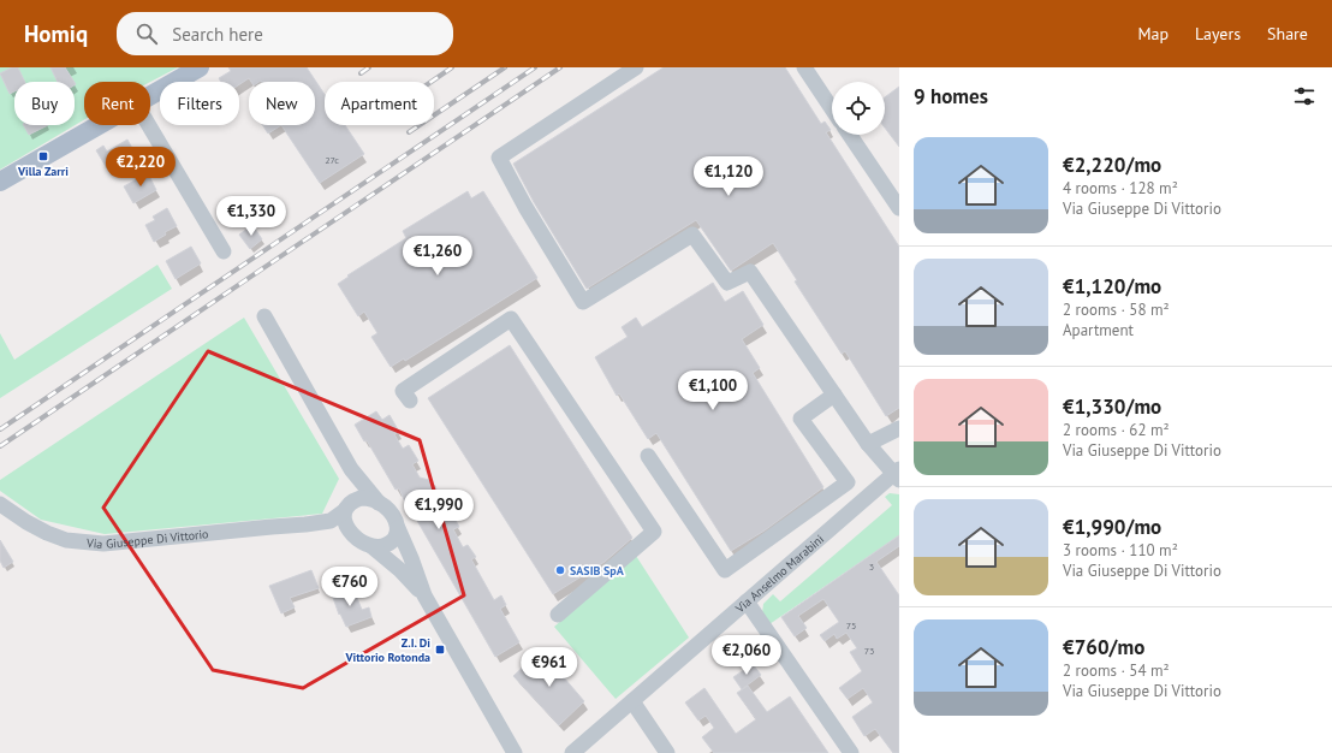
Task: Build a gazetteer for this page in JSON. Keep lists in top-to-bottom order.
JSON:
{
  "streets": {
    "street": ["Via Giuseppe Di Vittorio", "Via Anselmo Marabini"]
  },
  "places": {
    "transit": ["Villa Zarri", "Z.I. Di Vittorio Rotonda"],
    "other": ["SASIB SpA"]
  },
  "house_numbers": [
    "27c",
    "3",
    "75",
    "73"
  ],
  "page": {
    "header": "Homiq",
    "search": "Search here",
    "nav": ["Map", "Layers", "Share"],
    "heading": "9 homes",
    "chip": [
      "Buy",
      "Rent",
      "Filters",
      "New",
      "Apartment"
    ],
    "list": [
      {
        "name": "€2,220/mo",
        "note": "4 rooms · 128 m² · Via Giuseppe Di Vittorio"
      },
      {
        "name": "€1,120/mo",
        "note": "2 rooms · 58 m² · Apartment"
      },
      {
        "name": "€1,330/mo",
        "note": "2 rooms · 62 m² · Via Giuseppe Di Vittorio"
      },
      {
        "name": "€1,990/mo",
        "note": "3 rooms · 110 m² · Via Giuseppe Di Vittorio"
      },
      {
        "name": "€760/mo",
        "note": "2 rooms · 54 m² · Via Giuseppe Di Vittorio"
      }
    ],
    "price": [
      "€2,220",
      "€1,120",
      "€1,330",
      "€1,260",
      "€1,100",
      "€1,990",
      "€760",
      "€2,060",
      "€961"
    ]
  }
}
